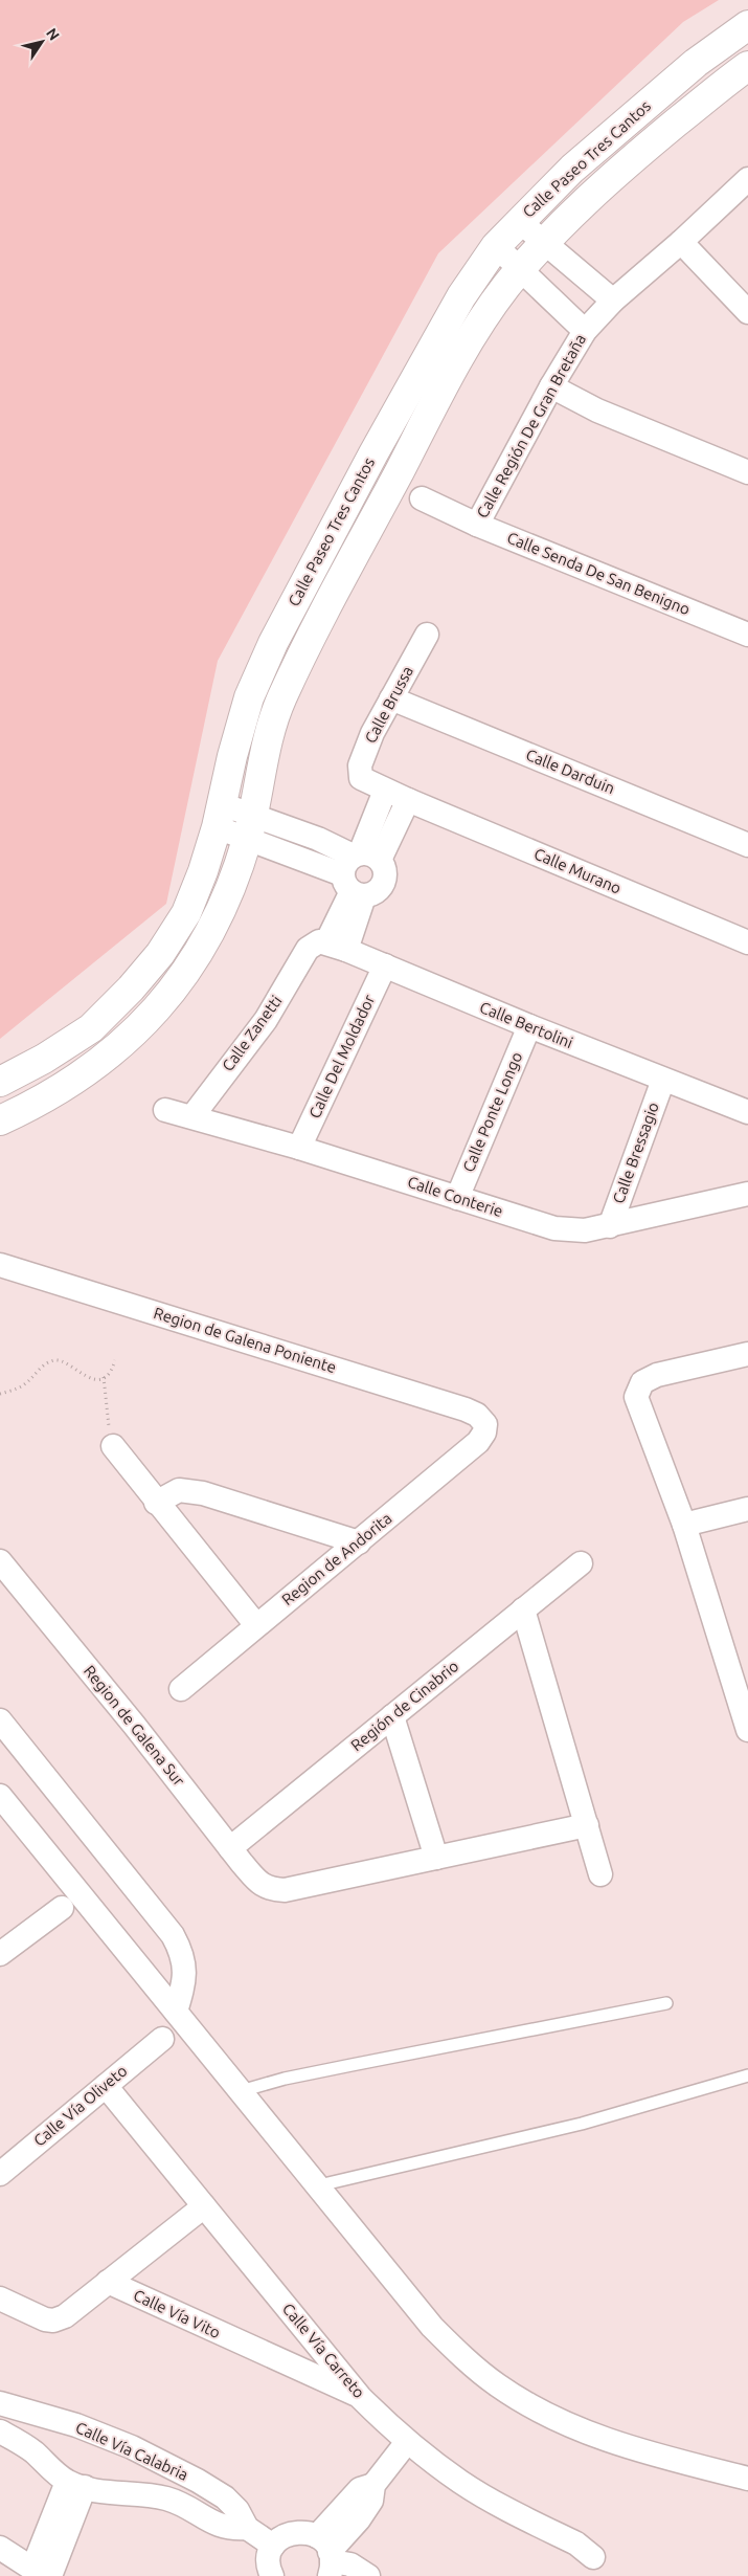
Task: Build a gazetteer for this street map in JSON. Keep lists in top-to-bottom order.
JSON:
{
  "streets": {
    "street": [
      "Calle Paseo Tres Cantos",
      "Calle Región De Gran Bretaña",
      "Calle Senda De San Benigno",
      "Calle Brussa",
      "Calle Darduin",
      "Calle Murano",
      "Calle Bertolini",
      "Calle Zanetti",
      "Calle Del Moldador",
      "Calle Ponte Longo",
      "Calle Bressagio",
      "Calle Conterie",
      "Region de Galena Poniente",
      "Region de Andorita",
      "Región de Cinabrio",
      "Region de Galena Sur",
      "Calle Vía Oliveto",
      "Calle Vía Vito",
      "Calle Vía Carreto",
      "Calle Vía Calabria"
    ]
  },
  "crossings": [
    ["Calle Región De Gran Bretaña", "Calle Senda De San Benigno"],
    ["Calle Brussa", "Calle Darduin"],
    ["Calle Brussa", "Calle Murano"],
    ["Calle Bertolini", "Calle Zanetti"],
    ["Calle Bertolini", "Calle Del Moldador"],
    ["Calle Bertolini", "Calle Ponte Longo"],
    ["Calle Bertolini", "Calle Bressagio"],
    ["Calle Zanetti", "Calle Conterie"],
    ["Calle Del Moldador", "Calle Conterie"],
    ["Calle Ponte Longo", "Calle Conterie"],
    ["Calle Bressagio", "Calle Conterie"],
    ["Region de Galena Poniente", "Region de Andorita"],
    ["Región de Cinabrio", "Region de Galena Sur"],
    ["Calle Vía Oliveto", "Calle Vía Carreto"],
    ["Calle Vía Vito", "Calle Vía Carreto"]
  ],
  "north": "top right"
}
